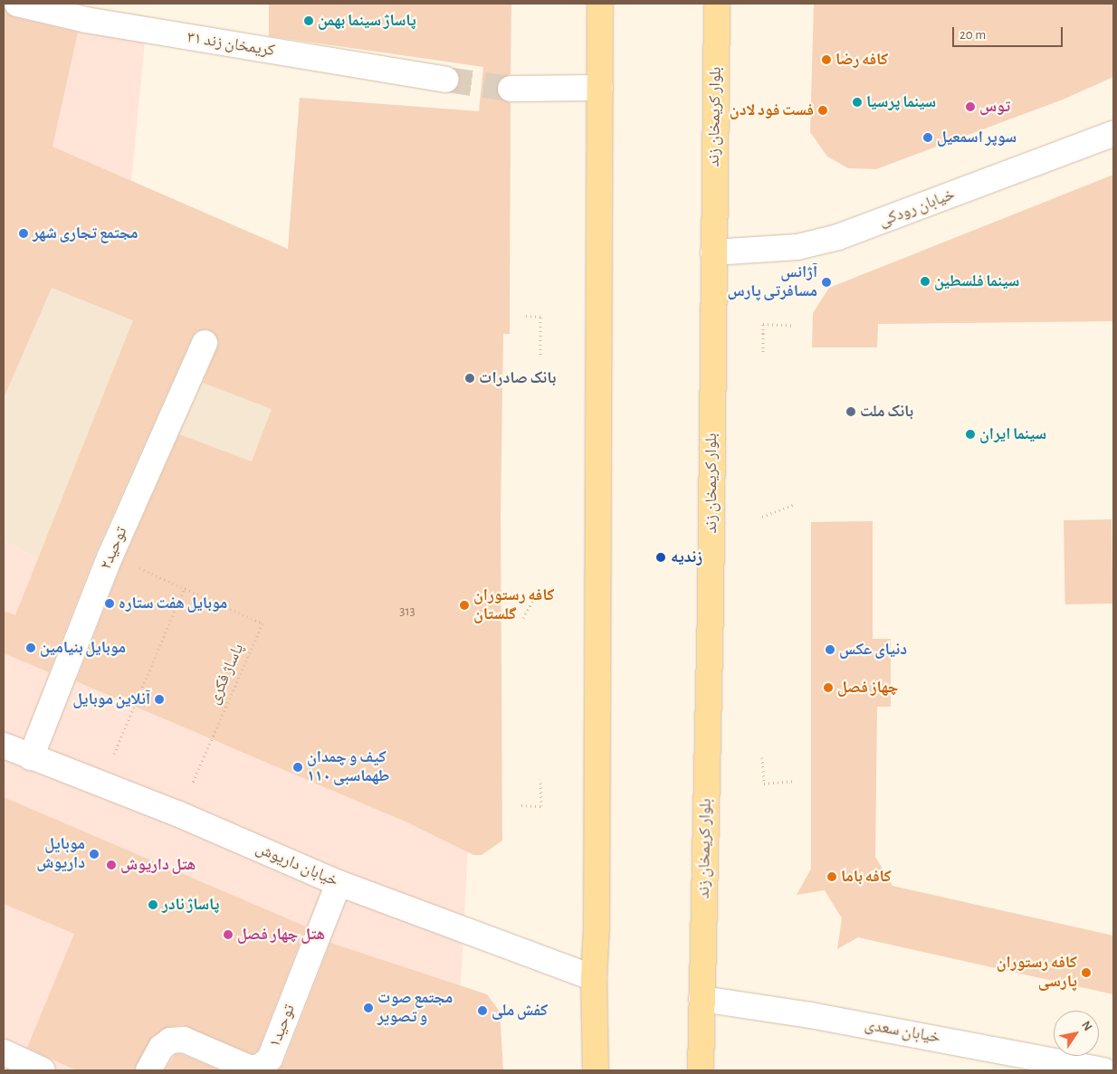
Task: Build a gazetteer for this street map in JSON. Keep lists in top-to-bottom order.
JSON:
{
  "streets": {
    "main road": ["بلوار کریمخان زند"],
    "street": [
      "کریمخان زند ۳۱",
      "خیابان رودکی",
      "توحید۲",
      "خیابان داریوش",
      "توحید۱",
      "خیابان سعدی"
    ],
    "path": ["پاساژ فکری"]
  },
  "crossings": [
    ["بلوار کریمخان زند", "خیابان رودکی"],
    ["بلوار کریمخان زند", "خیابان سعدی"],
    ["توحید۲", "پاساژ فکری"],
    ["توحید۲", "خیابان داریوش"],
    ["پاساژ فکری", "خیابان داریوش"],
    ["خیابان داریوش", "توحید۱"]
  ],
  "places": [
    "پاساژ سینما بهمن",
    "کافه رضا",
    "سینما پرسیا",
    "توس",
    "فست فود لادن",
    "سوپر اسمعیل",
    "مجتمع تجاری شهر",
    "سینما فلسطین",
    "آژانس مسافرتی پارس",
    "بانک صادرات",
    "بانک ملت",
    "سینما ایران",
    "زندیه",
    "موبایل هفت ستاره",
    "کافه رستوران گلستان",
    "موبایل بنیامین",
    "دنیای عکس",
    "چهاز فصل",
    "آنلاین موبایل",
    "کیف و چمدان ۱۱۰ طهماسبی",
    "موبایل داریوش",
    "هتل داریوش",
    "کافه باما",
    "پاساژ نادر",
    "هتل چهار فصل",
    "کافه رستوران پارسی",
    "مجتمع صوت و تصویر",
    "کفش ملی"
  ],
  "house_numbers": ["313"],
  "scale_bar": "20 m",
  "north": "top right"
}
